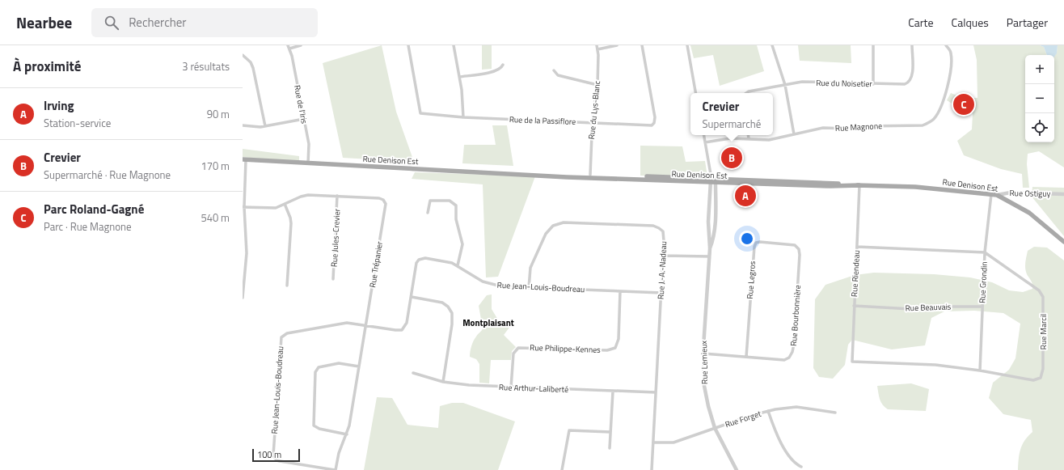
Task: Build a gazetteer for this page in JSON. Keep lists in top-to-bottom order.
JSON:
{
  "streets": {
    "main road": ["Rue Denison Est"],
    "street": [
      "Rue du Noisetier",
      "Rue de l'Iris",
      "Rue du Lys-Blanc",
      "Rue de la Passiflore",
      "Rue Magnone",
      "Rue Ostiguy",
      "Rue Jules-Crevier",
      "Rue Trépanier",
      "Rue J.-A.-Nadeau",
      "Rue Riendeau",
      "Rue Legros",
      "Rue Grondin",
      "Rue Jean-Louis-Boudreau",
      "Rue Beauvais",
      "Rue Bourbonnière",
      "Rue Marcil",
      "Rue Philippe-Kennes",
      "Rue Lemieux",
      "Rue Arthur-Laliberté",
      "Rue Forget"
    ]
  },
  "crossings": [
    ["Rue de l'Iris", "Rue Denison Est"],
    ["Rue du Lys-Blanc", "Rue de la Passiflore"],
    ["Rue du Lys-Blanc", "Rue Denison Est"],
    ["Rue Magnone", "Rue Lemieux"],
    ["Rue Denison Est", "Rue Ostiguy"],
    ["Rue Denison Est", "Rue Riendeau"],
    ["Rue Denison Est", "Rue Grondin"],
    ["Rue Denison Est", "Rue Lemieux"],
    ["Rue Jules-Crevier", "Rue Trépanier"],
    ["Rue Trépanier", "Rue Jean-Louis-Boudreau"],
    ["Rue J.-A.-Nadeau", "Rue Jean-Louis-Boudreau"],
    ["Rue J.-A.-Nadeau", "Rue Arthur-Laliberté"],
    ["Rue J.-A.-Nadeau", "Rue Forget"],
    ["Rue Riendeau", "Rue Beauvais"],
    ["Rue Riendeau", "Rue Marcil"],
    ["Rue Legros", "Rue Bourbonnière"],
    ["Rue Grondin", "Rue Beauvais"],
    ["Rue Grondin", "Rue Marcil"],
    ["Rue Jean-Louis-Boudreau", "Rue Philippe-Kennes"],
    ["Rue Bourbonnière", "Rue Lemieux"],
    ["Rue Philippe-Kennes", "Rue Arthur-Laliberté"],
    ["Rue Lemieux", "Rue Forget"]
  ],
  "districts": ["Montplaisant"],
  "scale_bar": "100 m",
  "page": {
    "header": "Nearbee",
    "search": "Rechercher",
    "nav": ["Carte", "Calques", "Partager"],
    "heading": ["À proximité", "3 résultats"],
    "map_buttons": ["+", "−"],
    "list": [
      {
        "mark": "A",
        "name": "Irving",
        "note": "Station-service",
        "value": "90 m"
      },
      {
        "mark": "B",
        "name": "Crevier",
        "note": "Supermarché · Rue Magnone",
        "value": "170 m"
      },
      {
        "mark": "C",
        "name": "Parc Roland-Gagné",
        "note": "Parc · Rue Magnone",
        "value": "540 m"
      }
    ],
    "pins": ["C", "B", "A"],
    "popup": ["Crevier", "Supermarché"],
    "scale": "100 m"
  }
}
